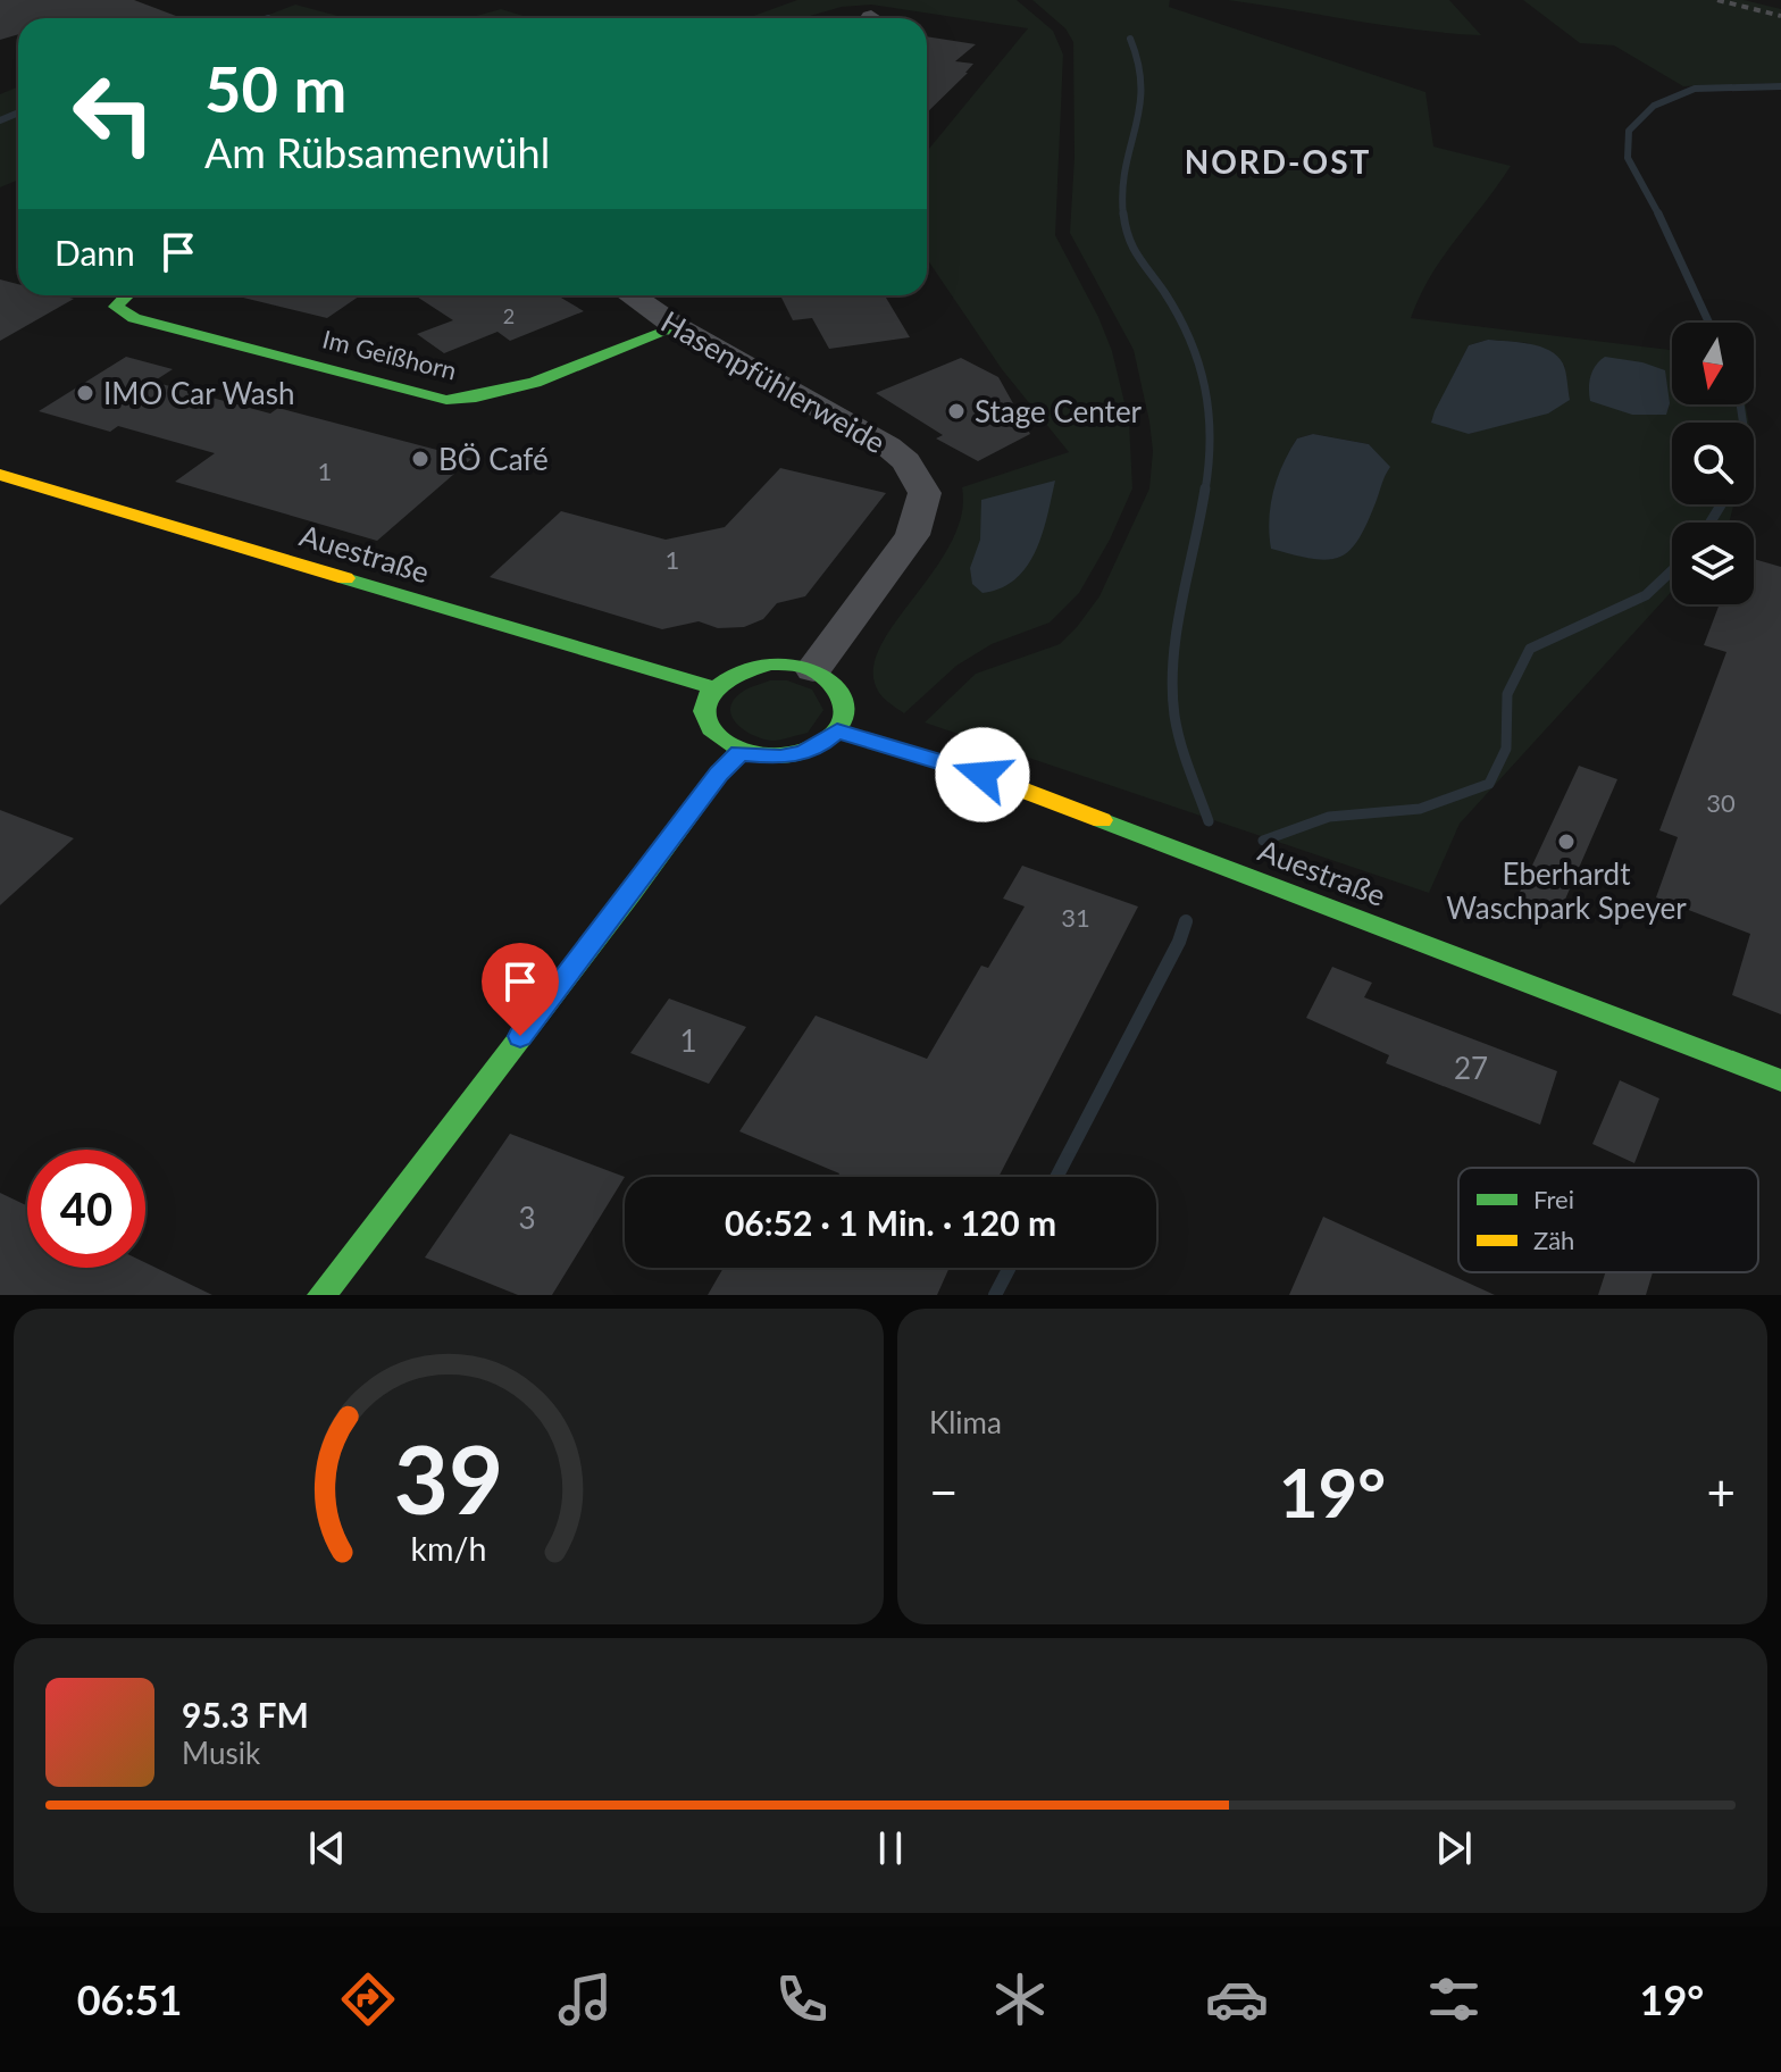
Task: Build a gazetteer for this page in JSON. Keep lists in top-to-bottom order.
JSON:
{
  "streets": {
    "street": ["Im Geißhorn", "Hasenpfühlerweide", "Auestraße"]
  },
  "crossings": [
    ["Im Geißhorn", "Hasenpfühlerweide"],
    ["Hasenpfühlerweide", "Auestraße"]
  ],
  "districts": ["NORD-OST"],
  "places": [
    "IMO Car Wash",
    "Stage Center",
    "BÖ Café",
    "Eberhardt Waschpark Speyer"
  ],
  "house_numbers": [
    "2",
    "1",
    "1",
    "30",
    "31",
    "1",
    "27",
    "3"
  ],
  "legend": ["Frei", "Zäh"],
  "north": "bottom",
  "page": {
    "turn": ["50 m", "Am Rübsamenwühl"],
    "then": "Dann",
    "limit": "40",
    "trip": "06:52 · 1 Min. · 120 m",
    "tile": "Klima",
    "heat": ["−", "19°", "+"],
    "song": ["95.3 FM", "Musik"],
    "tabs": ["06:51", "19°"],
    "gauge": ["39", "km/h"]
  }
}
